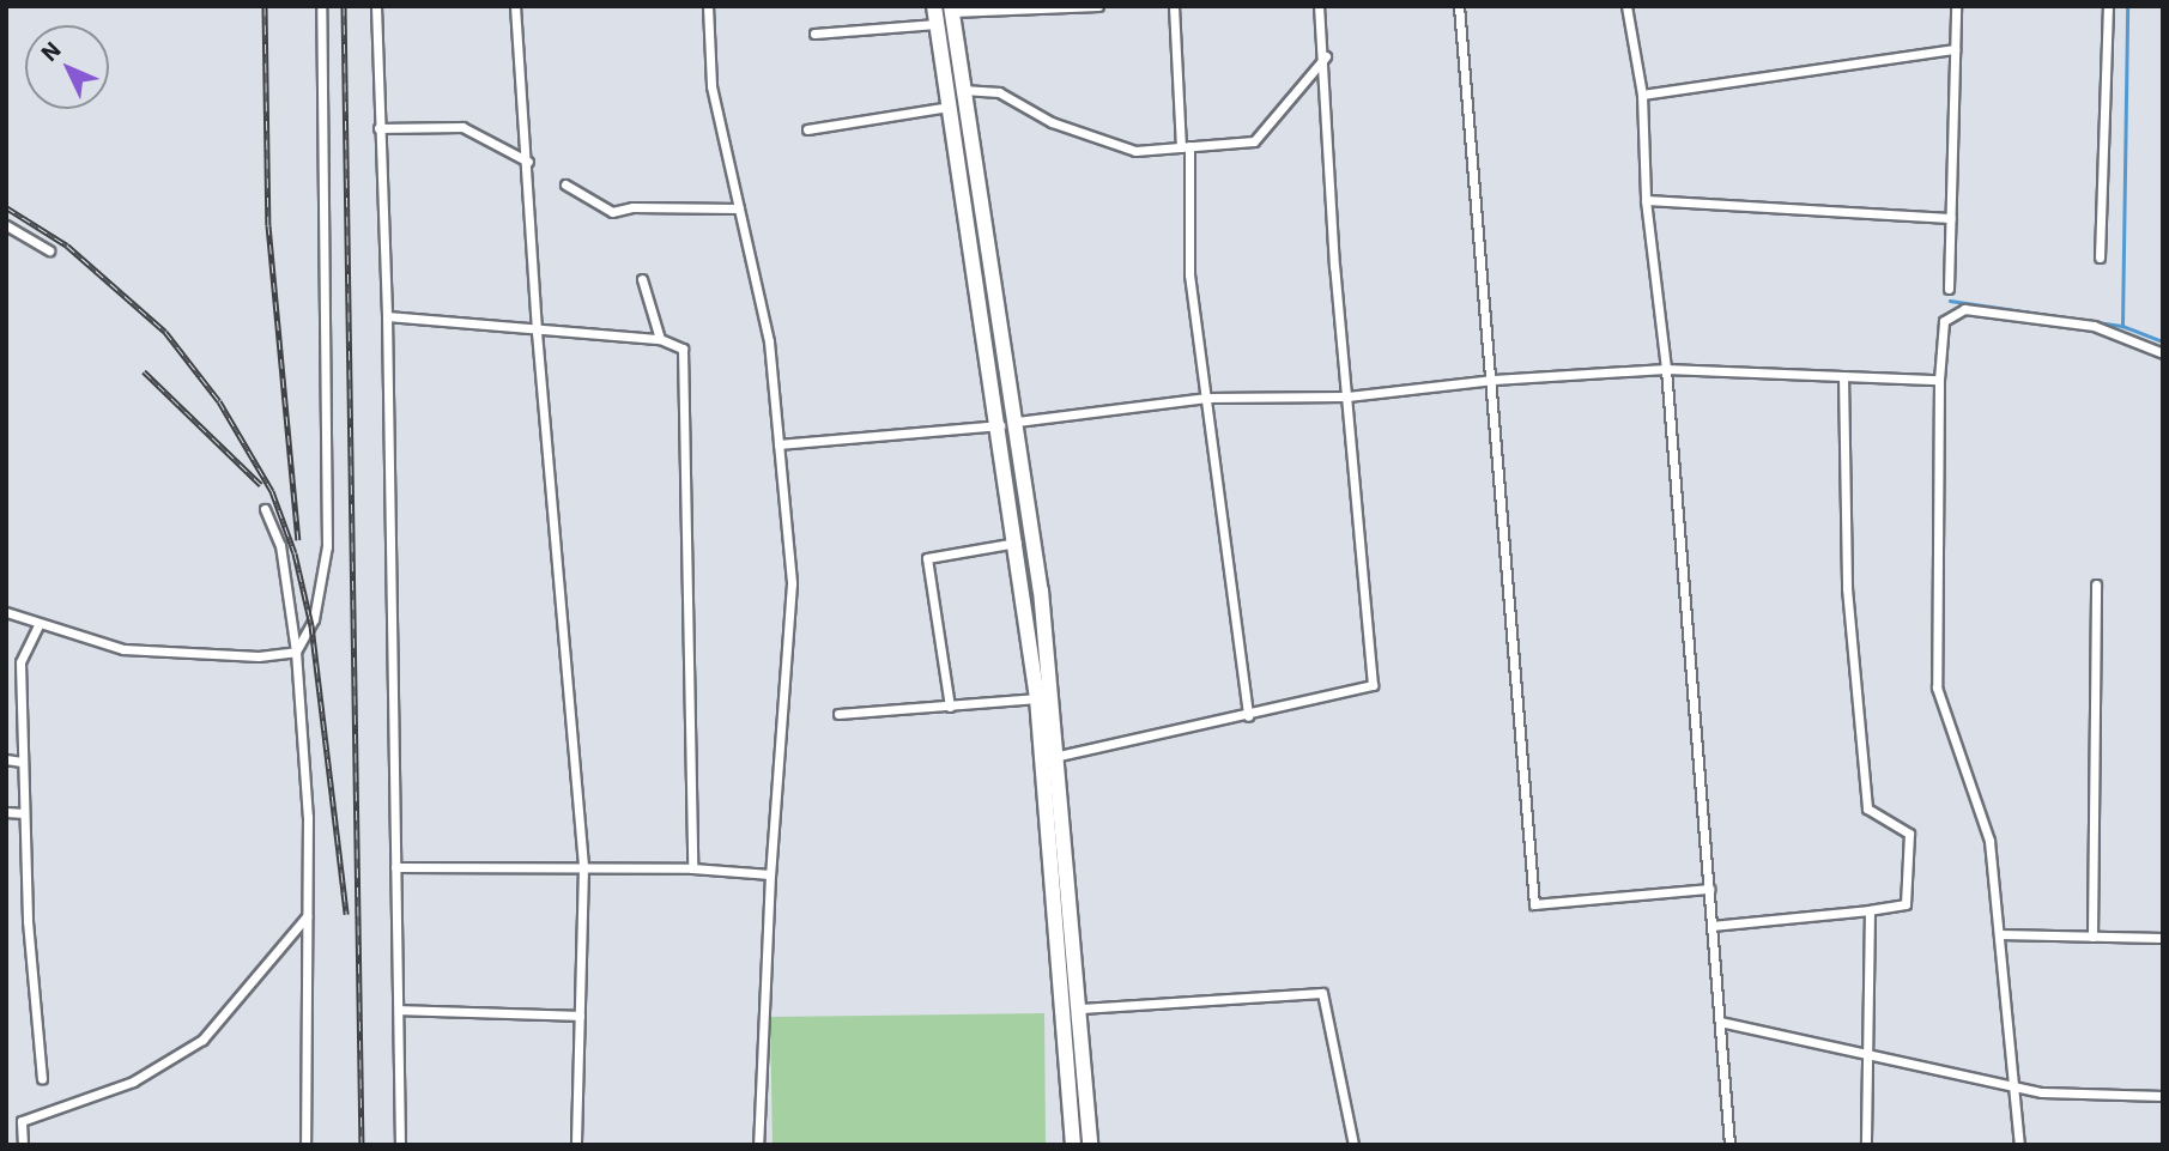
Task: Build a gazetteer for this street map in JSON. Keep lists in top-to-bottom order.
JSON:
{
  "north": "top left"
}
